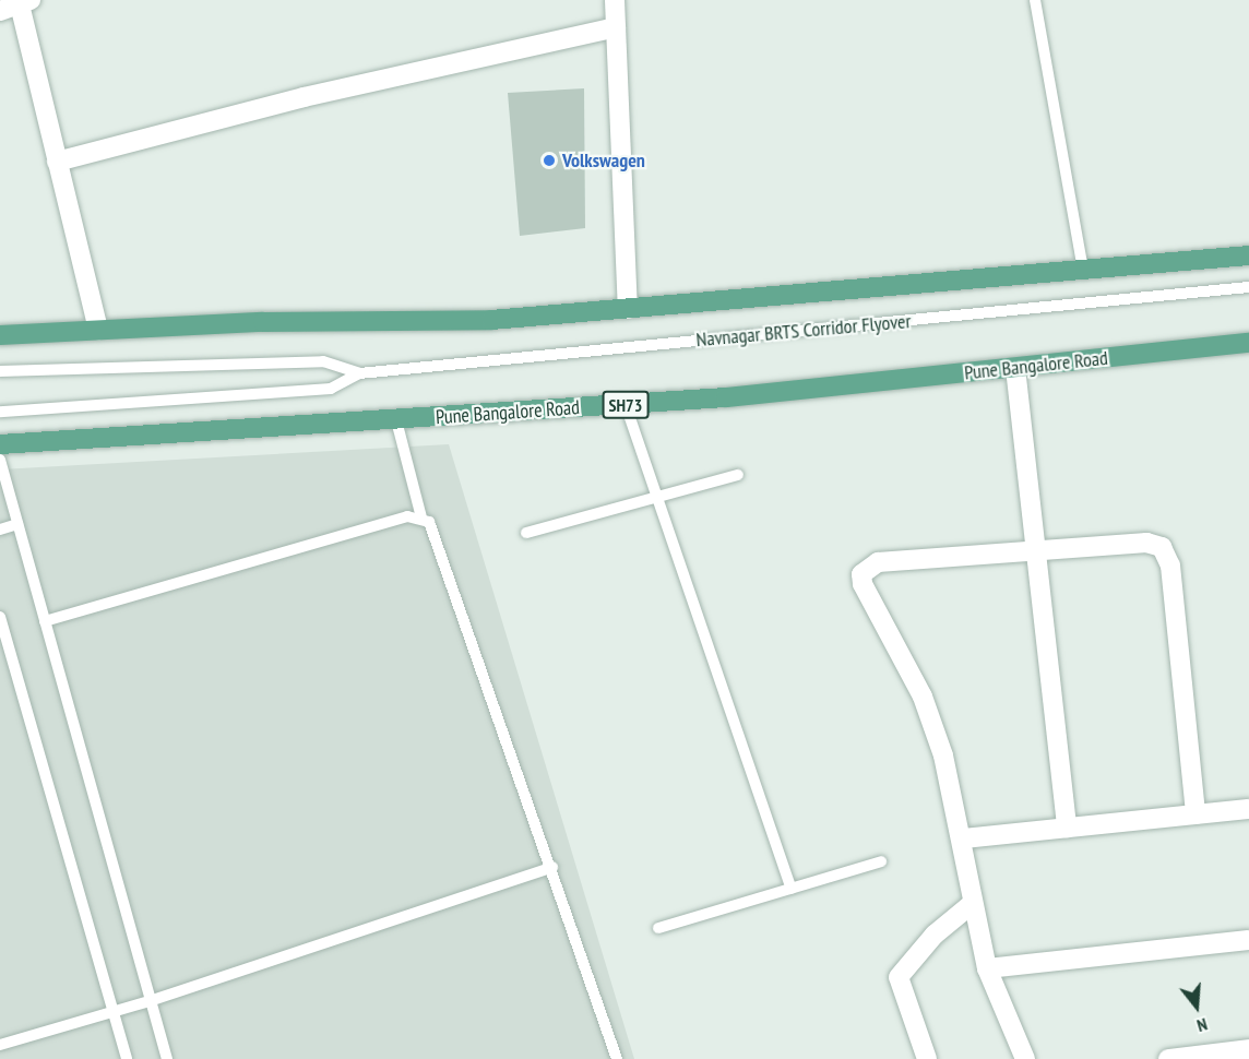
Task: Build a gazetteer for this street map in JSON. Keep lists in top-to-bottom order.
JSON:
{
  "streets": {
    "main road": ["Pune Bangalore Road", "SH73"],
    "lane": ["Navnagar BRTS Corridor Flyover"]
  },
  "places": ["Volkswagen"],
  "north": "bottom"
}
